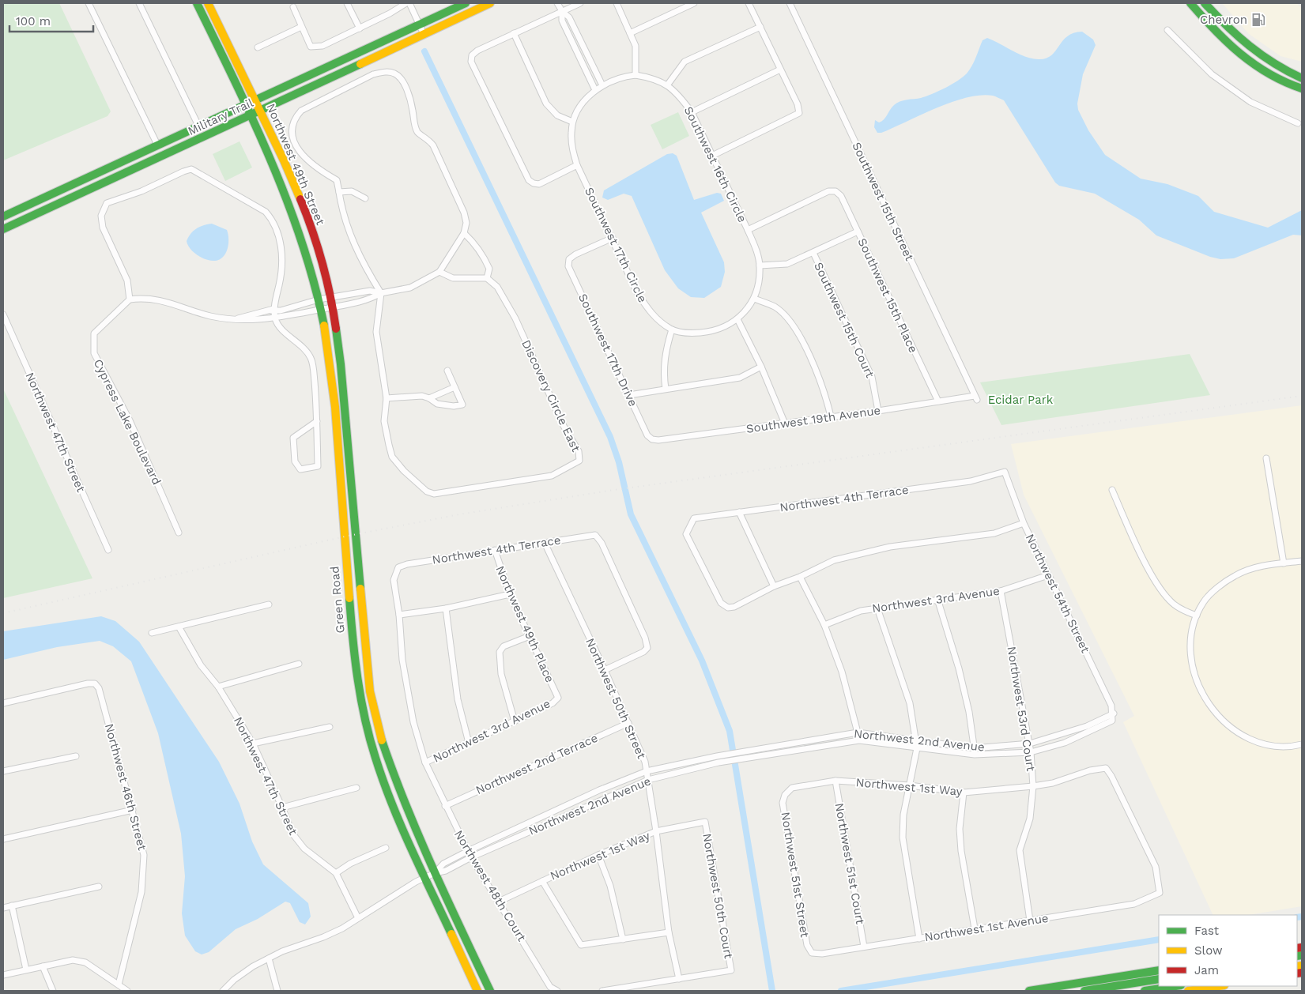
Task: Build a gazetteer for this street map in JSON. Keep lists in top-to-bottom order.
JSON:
{
  "streets": {
    "main road": ["Military Trail", "Northwest 49th Street", "Green Road"],
    "street": [
      "Southwest 16th Circle",
      "Southwest 15th Street",
      "Southwest 17th Circle",
      "Southwest 15th Place",
      "Southwest 15th Court",
      "Southwest 17th Drive",
      "Discovery Circle East",
      "Southwest 19th Avenue",
      "Cypress Lake Boulevard",
      "Northwest 47th Street",
      "Northwest 4th Terrace",
      "Northwest 54th Street",
      "Northwest 3rd Avenue",
      "Northwest 49th Place",
      "Northwest 50th Street",
      "Northwest 53rd Court",
      "Northwest 2nd Avenue",
      "Northwest 2nd Terrace",
      "Northwest 46th Street",
      "Northwest 1st Way",
      "Northwest 51st Court",
      "Northwest 51st Street",
      "Northwest 48th Court",
      "Northwest 50th Court",
      "Northwest 1st Avenue"
    ]
  },
  "crossings": [
    ["Military Trail", "Northwest 49th Street"],
    ["Northwest 49th Street", "Green Road"],
    ["Southwest 16th Circle", "Southwest 17th Circle"],
    ["Southwest 16th Circle", "Southwest 15th Place"],
    ["Southwest 15th Street", "Southwest 19th Avenue"],
    ["Southwest 17th Circle", "Southwest 17th Drive"],
    ["Southwest 15th Place", "Southwest 19th Avenue"],
    ["Southwest 15th Court", "Southwest 19th Avenue"],
    ["Southwest 17th Drive", "Southwest 19th Avenue"],
    ["Northwest 4th Terrace", "Northwest 54th Street"],
    ["Northwest 4th Terrace", "Northwest 49th Place"],
    ["Northwest 4th Terrace", "Northwest 50th Street"],
    ["Northwest 4th Terrace", "Northwest 48th Court"],
    ["Northwest 54th Street", "Northwest 3rd Avenue"],
    ["Northwest 54th Street", "Northwest 2nd Avenue"],
    ["Green Road", "Northwest 2nd Avenue"],
    ["Northwest 3rd Avenue", "Northwest 49th Place"],
    ["Northwest 3rd Avenue", "Northwest 53rd Court"],
    ["Northwest 3rd Avenue", "Northwest 48th Court"],
    ["Northwest 50th Street", "Northwest 2nd Avenue"],
    ["Northwest 50th Street", "Northwest 2nd Terrace"],
    ["Northwest 50th Street", "Northwest 1st Way"],
    ["Northwest 50th Street", "Northwest 50th Court"],
    ["Northwest 53rd Court", "Northwest 2nd Avenue"],
    ["Northwest 53rd Court", "Northwest 1st Way"],
    ["Northwest 53rd Court", "Northwest 1st Avenue"],
    ["Northwest 2nd Avenue", "Northwest 48th Court"],
    ["Northwest 2nd Terrace", "Northwest 48th Court"],
    ["Northwest 1st Way", "Northwest 51st Court"],
    ["Northwest 1st Way", "Northwest 51st Street"],
    ["Northwest 1st Way", "Northwest 48th Court"],
    ["Northwest 1st Way", "Northwest 50th Court"],
    ["Northwest 1st Way", "Northwest 1st Avenue"],
    ["Northwest 51st Court", "Northwest 1st Avenue"],
    ["Northwest 51st Street", "Northwest 1st Avenue"]
  ],
  "parks": ["Ecidar Park"],
  "places": {
    "fuel station": ["Chevron"]
  },
  "legend": ["Fast", "Slow", "Jam"],
  "scale_bar": "100 m"
}
